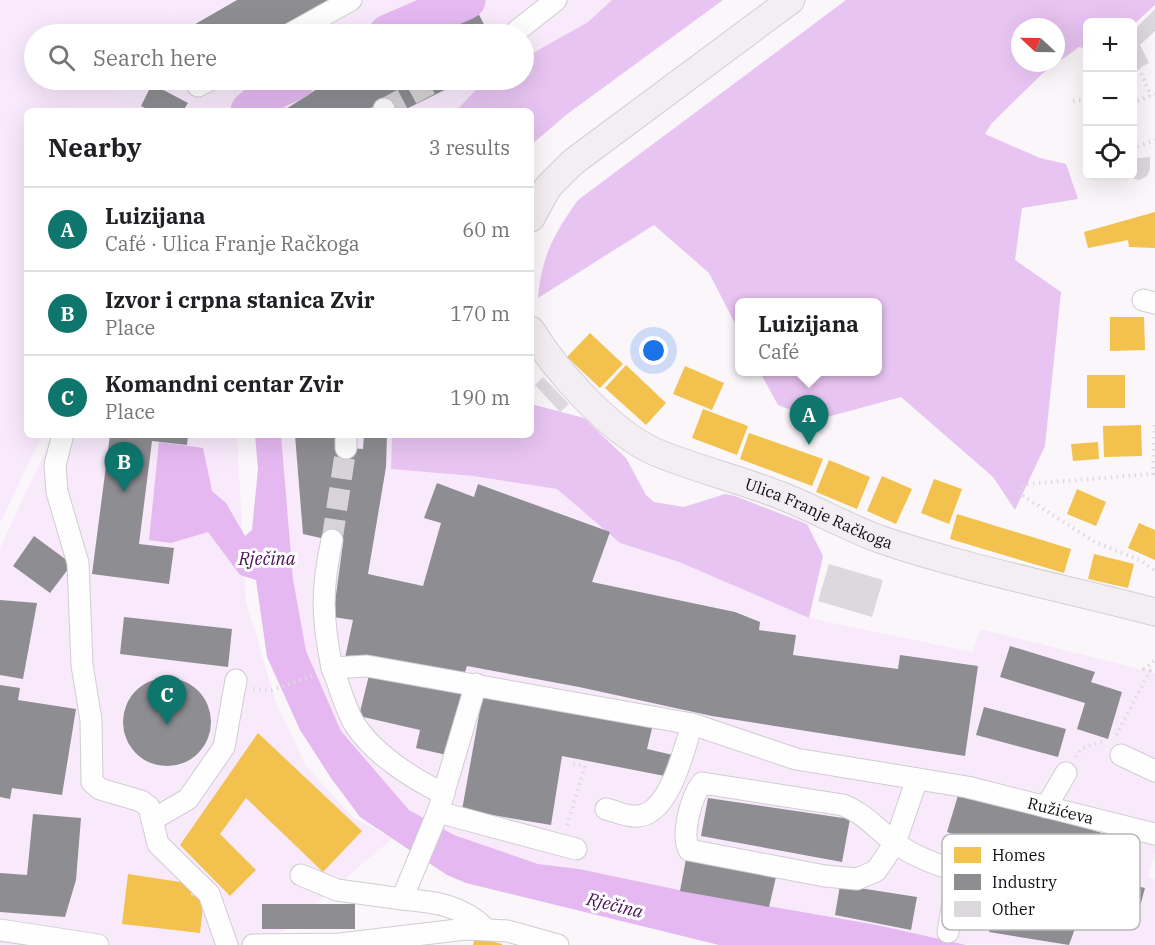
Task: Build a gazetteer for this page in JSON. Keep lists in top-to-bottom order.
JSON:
{
  "streets": {
    "main road": ["Ulica Franje Račkoga"],
    "street": ["Ružićeva"]
  },
  "water": ["Rječina"],
  "legend": ["Homes", "Industry", "Other"],
  "north": "left",
  "page": {
    "map_buttons": ["+", "−"],
    "search": "Search here",
    "heading": ["Nearby", "3 results"],
    "list": [
      {
        "mark": "A",
        "name": "Luizijana",
        "note": "Café · Ulica Franje Račkoga",
        "value": "60 m"
      },
      {
        "mark": "B",
        "name": "Izvor i crpna stanica Zvir",
        "note": "Place",
        "value": "170 m"
      },
      {
        "mark": "C",
        "name": "Komandni centar Zvir",
        "note": "Place",
        "value": "190 m"
      }
    ],
    "popup": ["Luizijana", "Café"],
    "pins": ["A", "B", "C"]
  }
}
